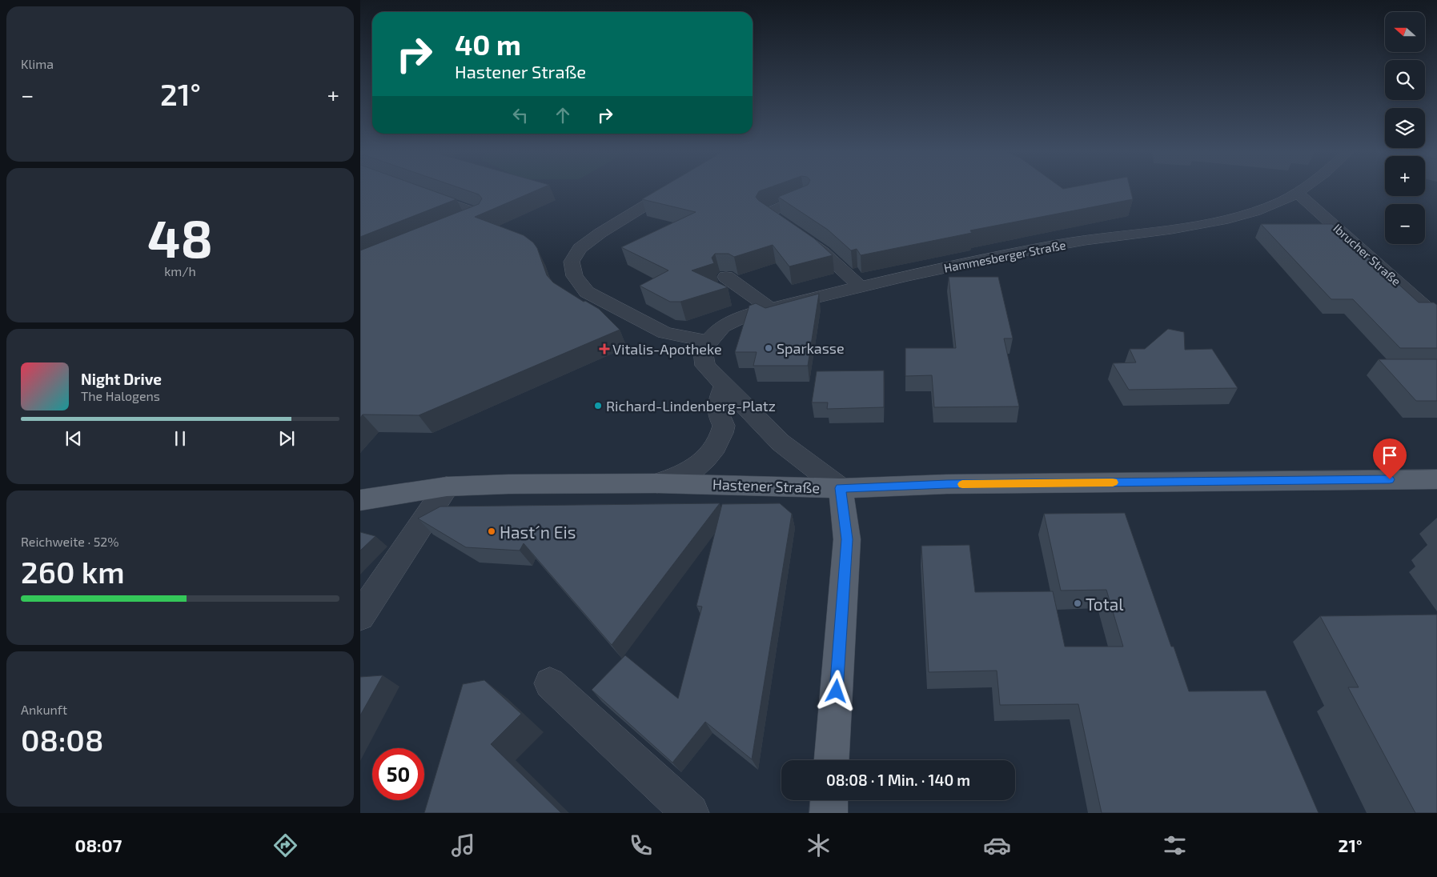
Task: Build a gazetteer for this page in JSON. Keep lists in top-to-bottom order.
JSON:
{
  "streets": {
    "main road": ["Hastener Straße"],
    "street": ["Ibrucher Straße", "Hammesberger Straße"]
  },
  "crossings": [
    ["Ibrucher Straße", "Hammesberger Straße"]
  ],
  "places": {
    "other": [
      "Sparkasse",
      "Richard-Lindenberg-Platz",
      "Hast´n Eis",
      "Total"
    ],
    "health": ["Vitalis-Apotheke"]
  },
  "north": "left",
  "page": {
    "tile": [
      "Klima",
      ["48", "km/h"],
      ["Reichweite · 52%", "260 km"],
      ["Ankunft", "08:08"]
    ],
    "map_buttons": ["+", "−"],
    "turn": ["40 m", "Hastener Straße"],
    "heat": ["−", "21°", "+"],
    "song": ["Night Drive", "The Halogens"],
    "limit": "50",
    "trip": "08:08 · 1 Min. · 140 m",
    "tabs": ["08:07", "21°"]
  }
}
